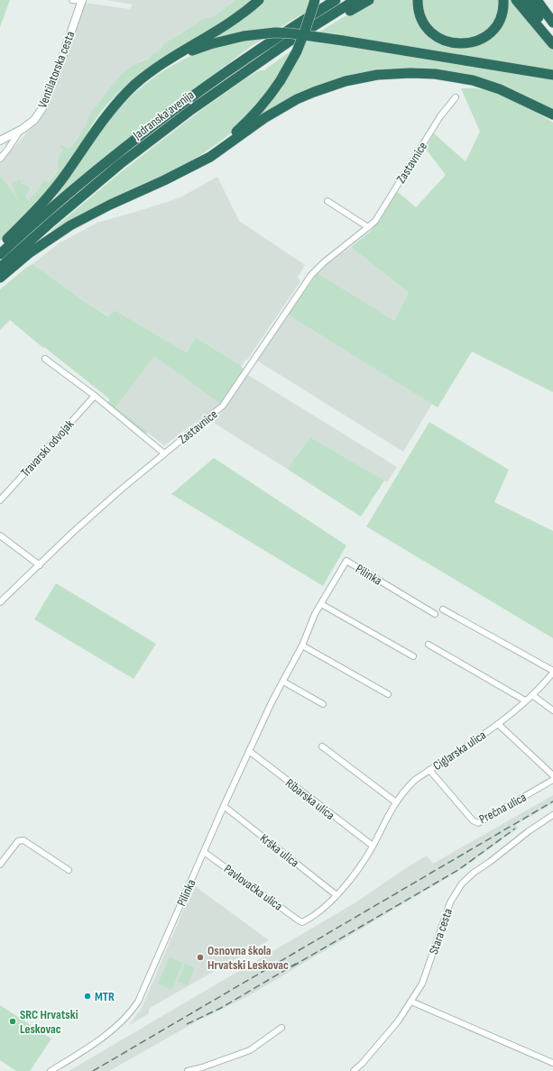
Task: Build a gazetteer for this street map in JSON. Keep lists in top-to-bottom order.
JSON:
{
  "streets": {
    "highway": ["Jadranska avenija"],
    "main road": ["Ventilatorska cesta"],
    "street": [
      "Zastavnice",
      "Travarski odvojak",
      "Pilinka",
      "Ciglarska ulica",
      "Ribarska ulica",
      "Prečna ulica",
      "Krška ulica",
      "Pavlovačka ulica",
      "Stara cesta"
    ]
  },
  "crossings": [
    ["Pilinka", "Ribarska ulica"],
    ["Pilinka", "Krška ulica"],
    ["Pilinka", "Pavlovačka ulica"],
    ["Ciglarska ulica", "Ribarska ulica"],
    ["Ciglarska ulica", "Prečna ulica"],
    ["Ciglarska ulica", "Krška ulica"],
    ["Ciglarska ulica", "Pavlovačka ulica"]
  ],
  "places": ["Osnovna škola Hrvatski Leskovac", "MTR", "SRC Hrvatski Leskovac"]
}
